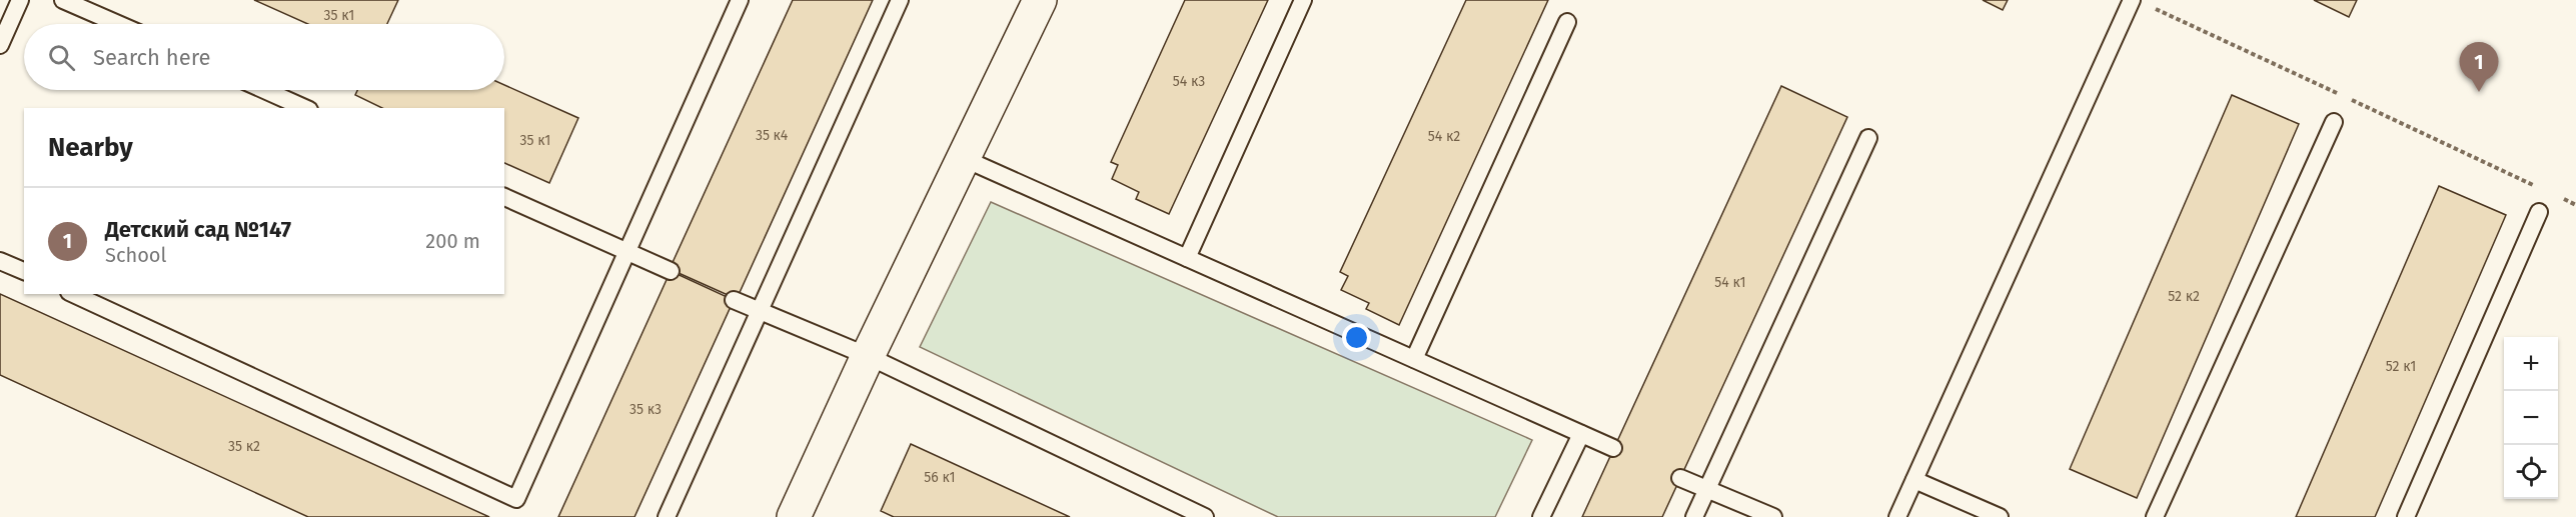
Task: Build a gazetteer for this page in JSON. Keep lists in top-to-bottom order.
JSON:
{
  "house_numbers": [
    "35 к1",
    "54 к3",
    "35 к4",
    "54 к2",
    "35 к1",
    "54 к1",
    "52 к2",
    "52 к1",
    "35 к3",
    "35 к2",
    "56 к1"
  ],
  "page": {
    "search": "Search here",
    "pins": "1",
    "heading": "Nearby",
    "list": [
      {
        "mark": "1",
        "name": "Детский сад №147",
        "note": "School",
        "value": "200 m"
      }
    ],
    "map_buttons": ["+", "−"]
  }
}
